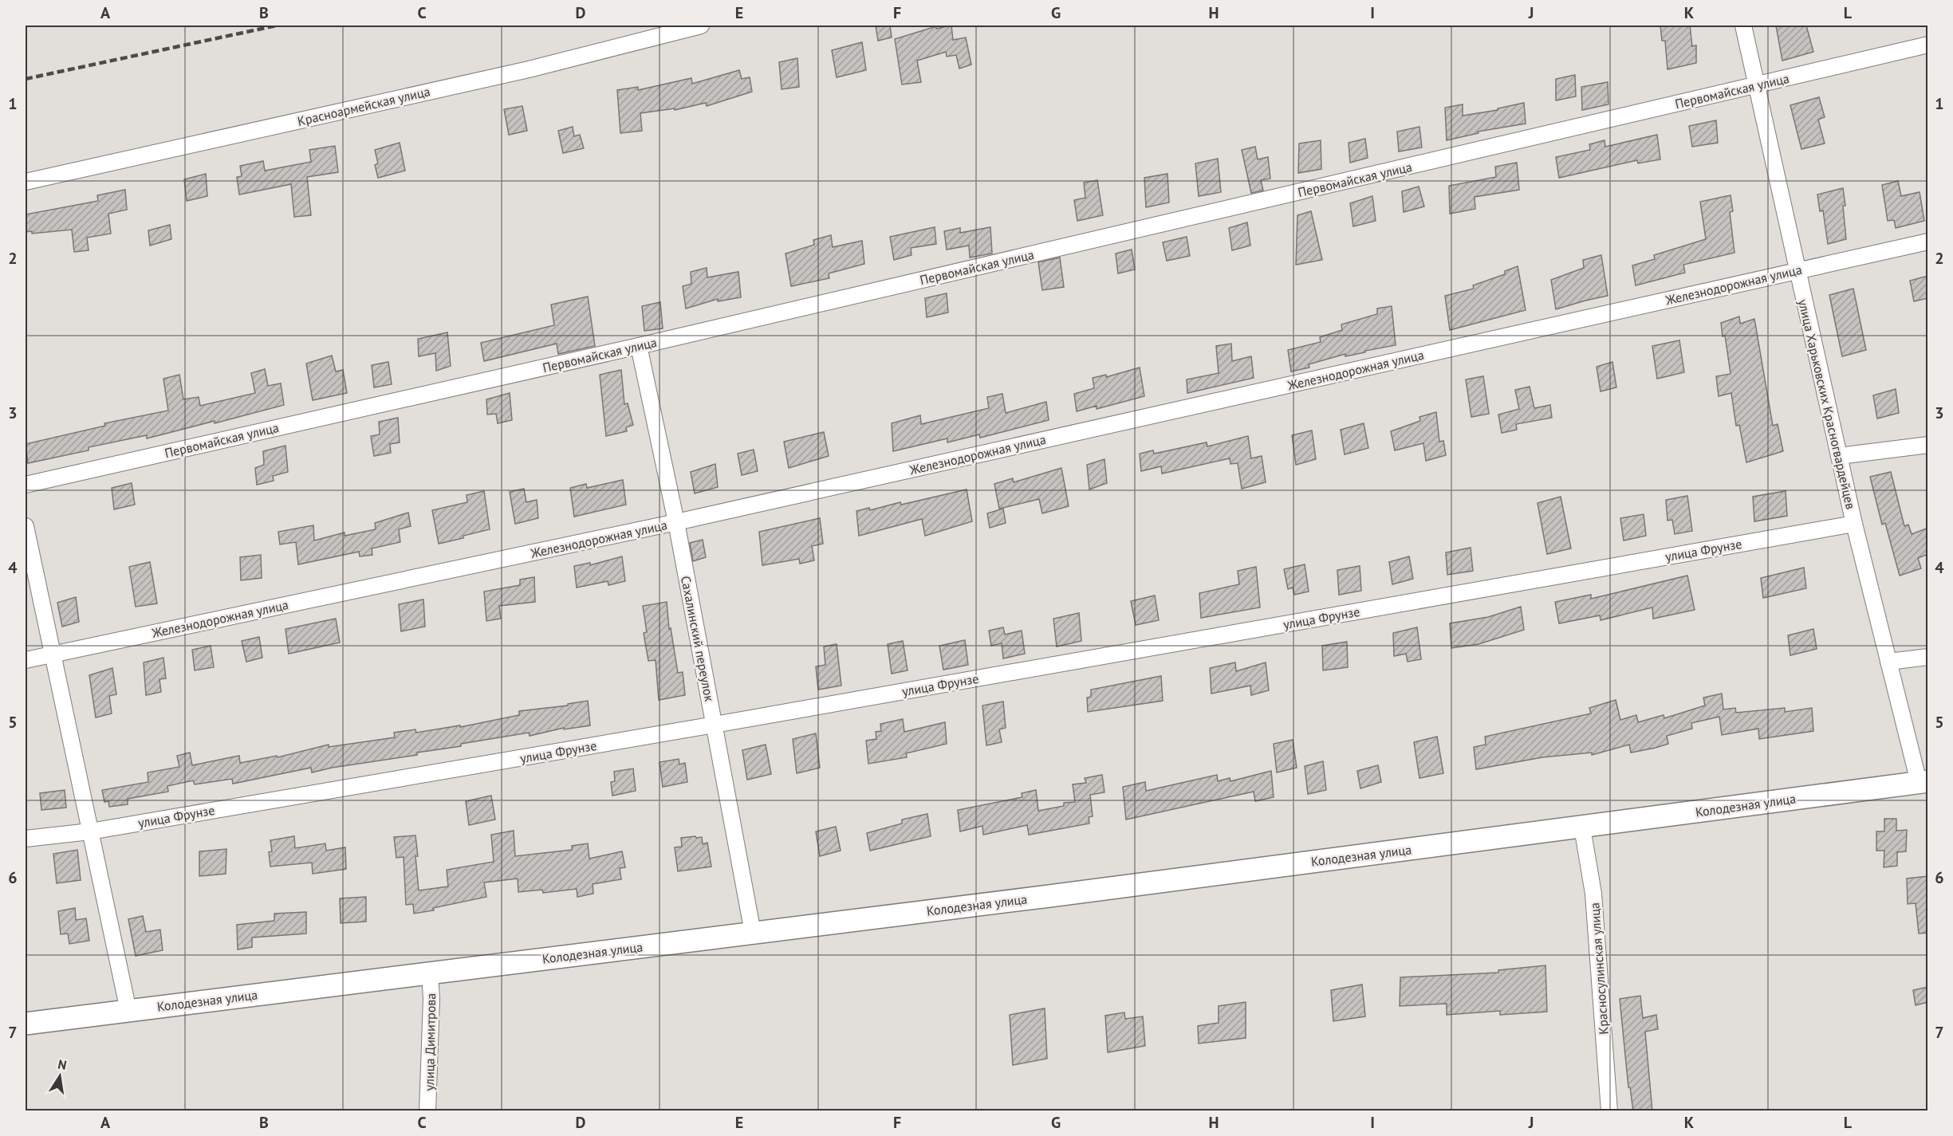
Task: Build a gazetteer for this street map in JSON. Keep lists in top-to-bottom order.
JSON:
{
  "streets": {
    "main road": ["Колодезная улица"],
    "street": [
      "Первомайская улица",
      "Красноармейская улица",
      "Железнодорожная улица",
      "улица Харьковских Красногвардейцев",
      "улица Фрунзе",
      "Сахалинский переулок",
      "Красносулинская улица",
      "улица Димитрова"
    ]
  },
  "crossings": [
    ["Первомайская улица", "улица Харьковских Красногвардейцев"],
    ["Первомайская улица", "Сахалинский переулок"],
    ["Железнодорожная улица", "улица Харьковских Красногвардейцев"],
    ["Железнодорожная улица", "Сахалинский переулок"],
    ["улица Харьковских Красногвардейцев", "улица Фрунзе"],
    ["улица Харьковских Красногвардейцев", "Колодезная улица"],
    ["улица Фрунзе", "Сахалинский переулок"],
    ["Сахалинский переулок", "Колодезная улица"],
    ["Колодезная улица", "Красносулинская улица"],
    ["Колодезная улица", "улица Димитрова"]
  ],
  "north": "top",
  "grid": {
    "columns": [
      "A",
      "B",
      "C",
      "D",
      "E",
      "F",
      "G",
      "H",
      "I",
      "J",
      "K",
      "L"
    ],
    "rows": [
      "1",
      "2",
      "3",
      "4",
      "5",
      "6",
      "7"
    ]
  }
}
